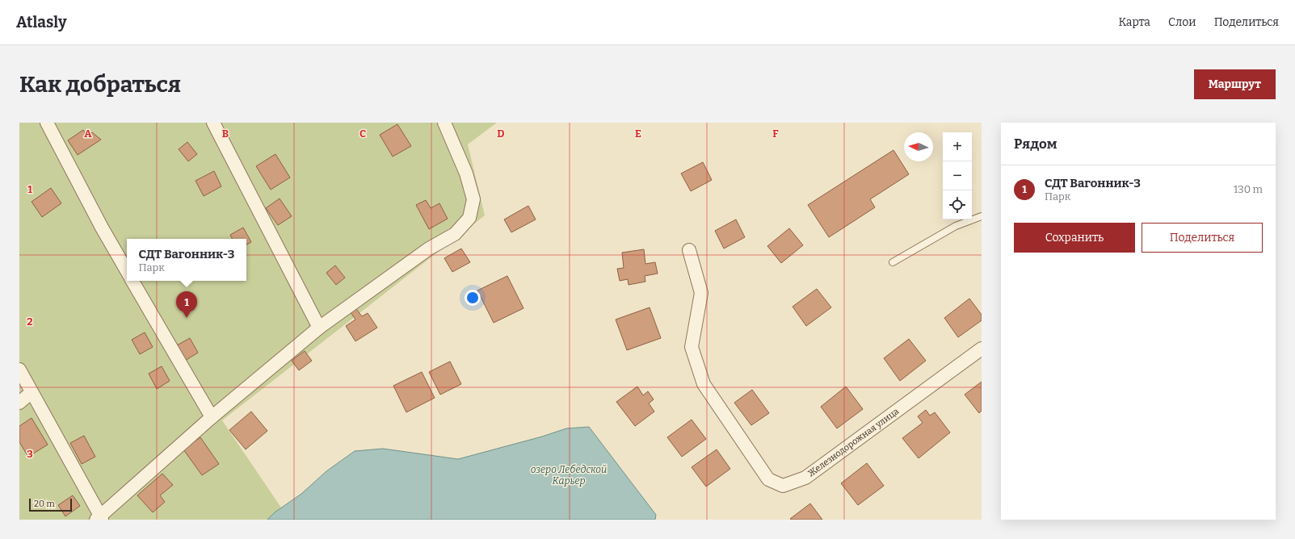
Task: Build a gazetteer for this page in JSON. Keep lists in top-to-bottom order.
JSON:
{
  "streets": {
    "street": ["Железнодорожная улица"]
  },
  "water": ["озеро Лебедской Карьер"],
  "scale_bar": "20 m",
  "north": "left",
  "page": {
    "header": "Atlasly",
    "nav": ["Карта", "Слои", "Поделиться"],
    "buttons": [
      "Маршрут",
      ["Сохранить", "Поделиться"]
    ],
    "title": "Как добраться",
    "heading": "Рядом",
    "map_buttons": ["+", "−"],
    "list": [
      {
        "mark": "1",
        "name": "СДТ Вагонник-3",
        "note": "Парк",
        "value": "130 m"
      }
    ],
    "popup": ["СДТ Вагонник-3", "Парк"],
    "pins": "1",
    "scale": "20 m"
  },
  "grid": {
    "columns": [
      "A",
      "B",
      "C",
      "D",
      "E",
      "F"
    ],
    "rows": ["1", "2", "3"]
  }
}
